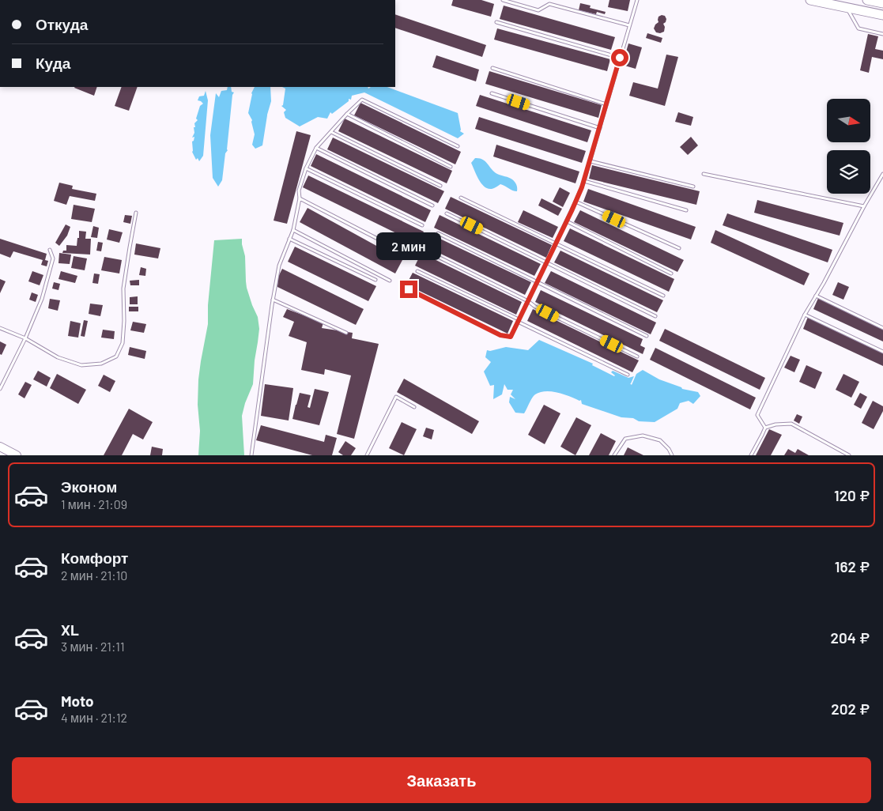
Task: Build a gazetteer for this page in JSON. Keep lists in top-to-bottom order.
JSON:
{
  "north": "right",
  "page": {
    "banner": ["Откуда", "Куда"],
    "bubble": "2 мин",
    "list": [
      {
        "name": "Эконом",
        "note": "1 мин · 21:09",
        "value": "120 ₽"
      },
      {
        "name": "Комфорт",
        "note": "2 мин · 21:10",
        "value": "162 ₽"
      },
      {
        "name": "XL",
        "note": "3 мин · 21:11",
        "value": "204 ₽"
      },
      {
        "name": "Moto",
        "note": "4 мин · 21:12",
        "value": "202 ₽"
      }
    ],
    "buttons": "Заказать"
  }
}
